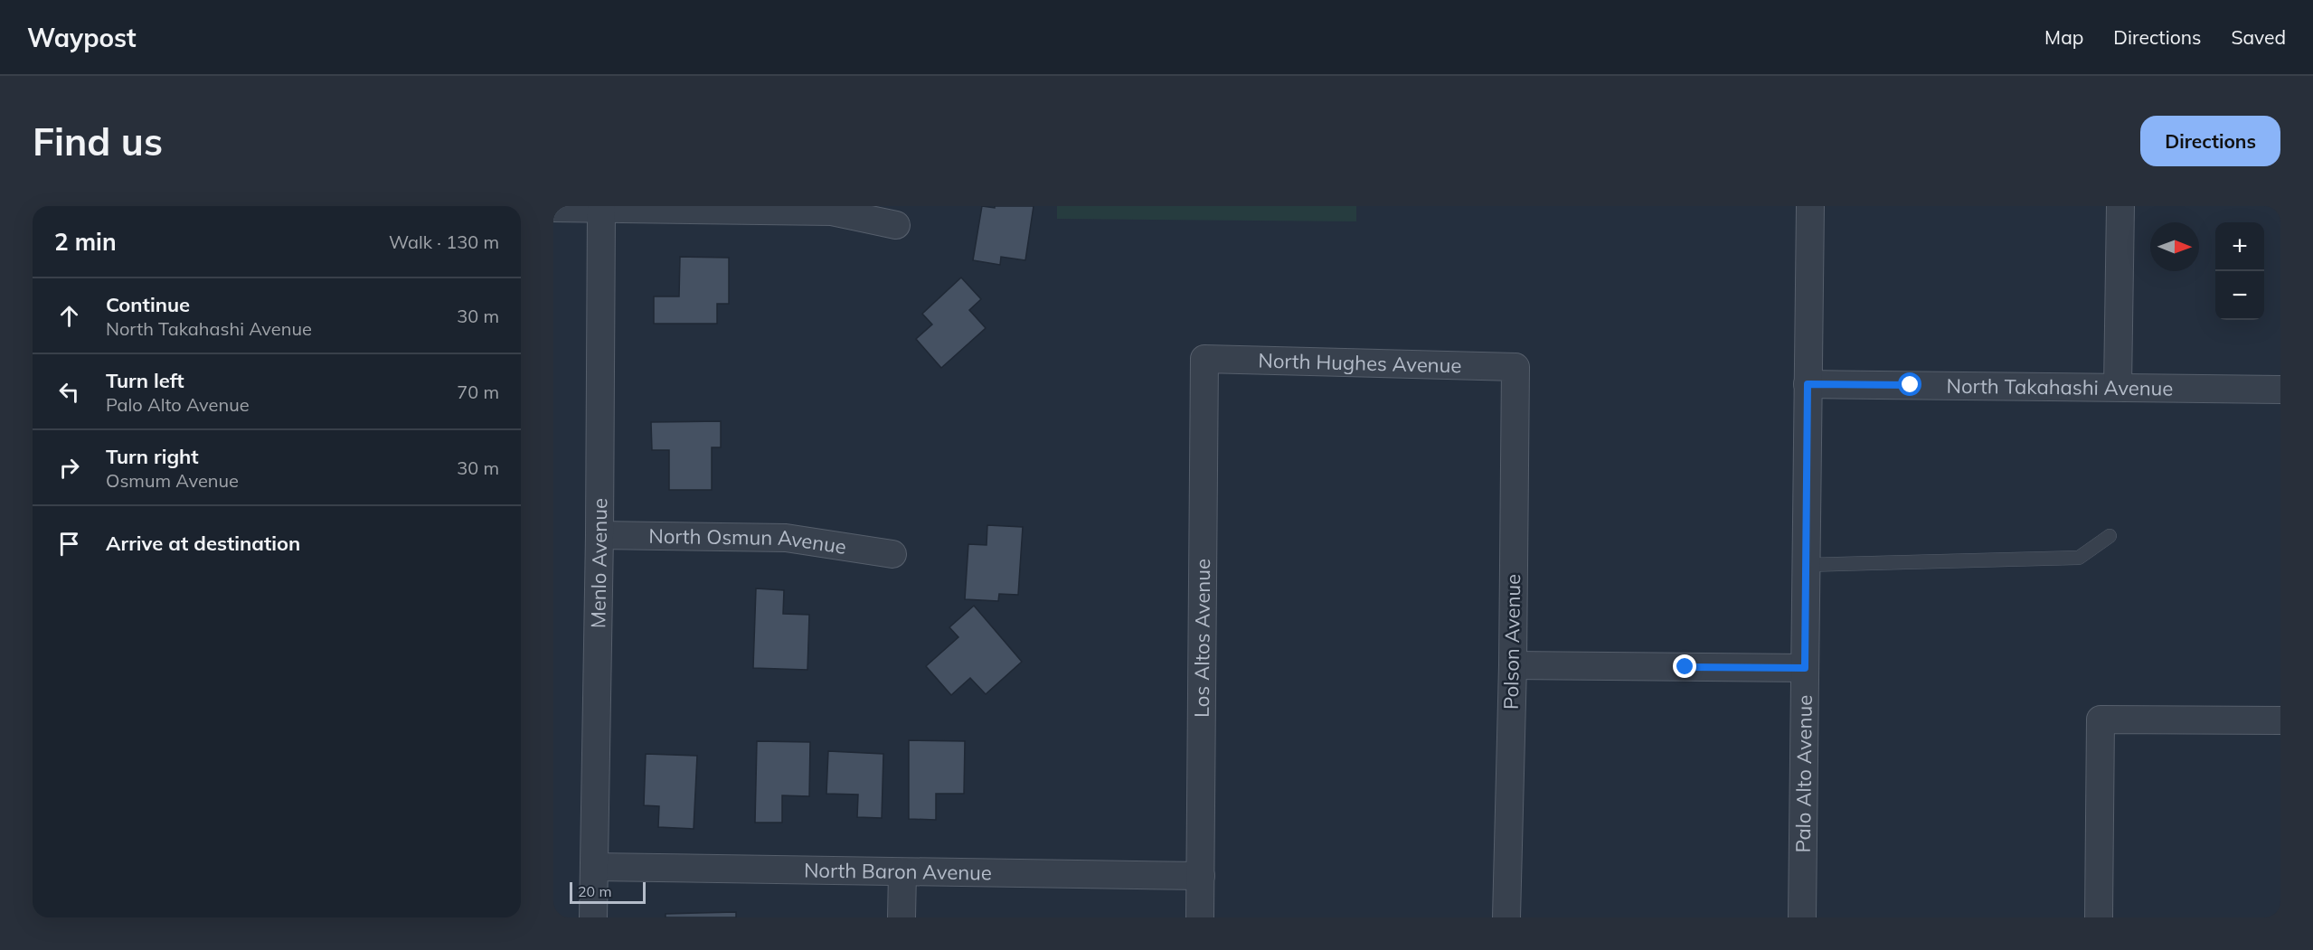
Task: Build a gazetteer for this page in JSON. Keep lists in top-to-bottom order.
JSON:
{
  "streets": {
    "street": [
      "North Hughes Avenue",
      "North Takahashi Avenue",
      "North Osmun Avenue",
      "Menlo Avenue",
      "Los Altos Avenue",
      "Polson Avenue",
      "Palo Alto Avenue",
      "North Baron Avenue"
    ]
  },
  "crossings": [
    ["North Hughes Avenue", "Los Altos Avenue"],
    ["North Hughes Avenue", "Polson Avenue"],
    ["North Takahashi Avenue", "Palo Alto Avenue"],
    ["North Osmun Avenue", "Menlo Avenue"],
    ["Menlo Avenue", "North Baron Avenue"],
    ["Los Altos Avenue", "North Baron Avenue"]
  ],
  "scale_bar": "20 m",
  "north": "right",
  "page": {
    "header": "Waypost",
    "nav": ["Map", "Directions", "Saved"],
    "buttons": "Directions",
    "title": "Find us",
    "heading": ["2 min", "Walk · 130 m"],
    "map_buttons": ["+", "−"],
    "list": [
      ["Continue", "North Takahashi Avenue", "30 m"],
      ["Turn left", "Palo Alto Avenue", "70 m"],
      ["Turn right", "Osmum Avenue", "30 m"],
      "Arrive at destination"
    ],
    "scale": "20 m"
  }
}
